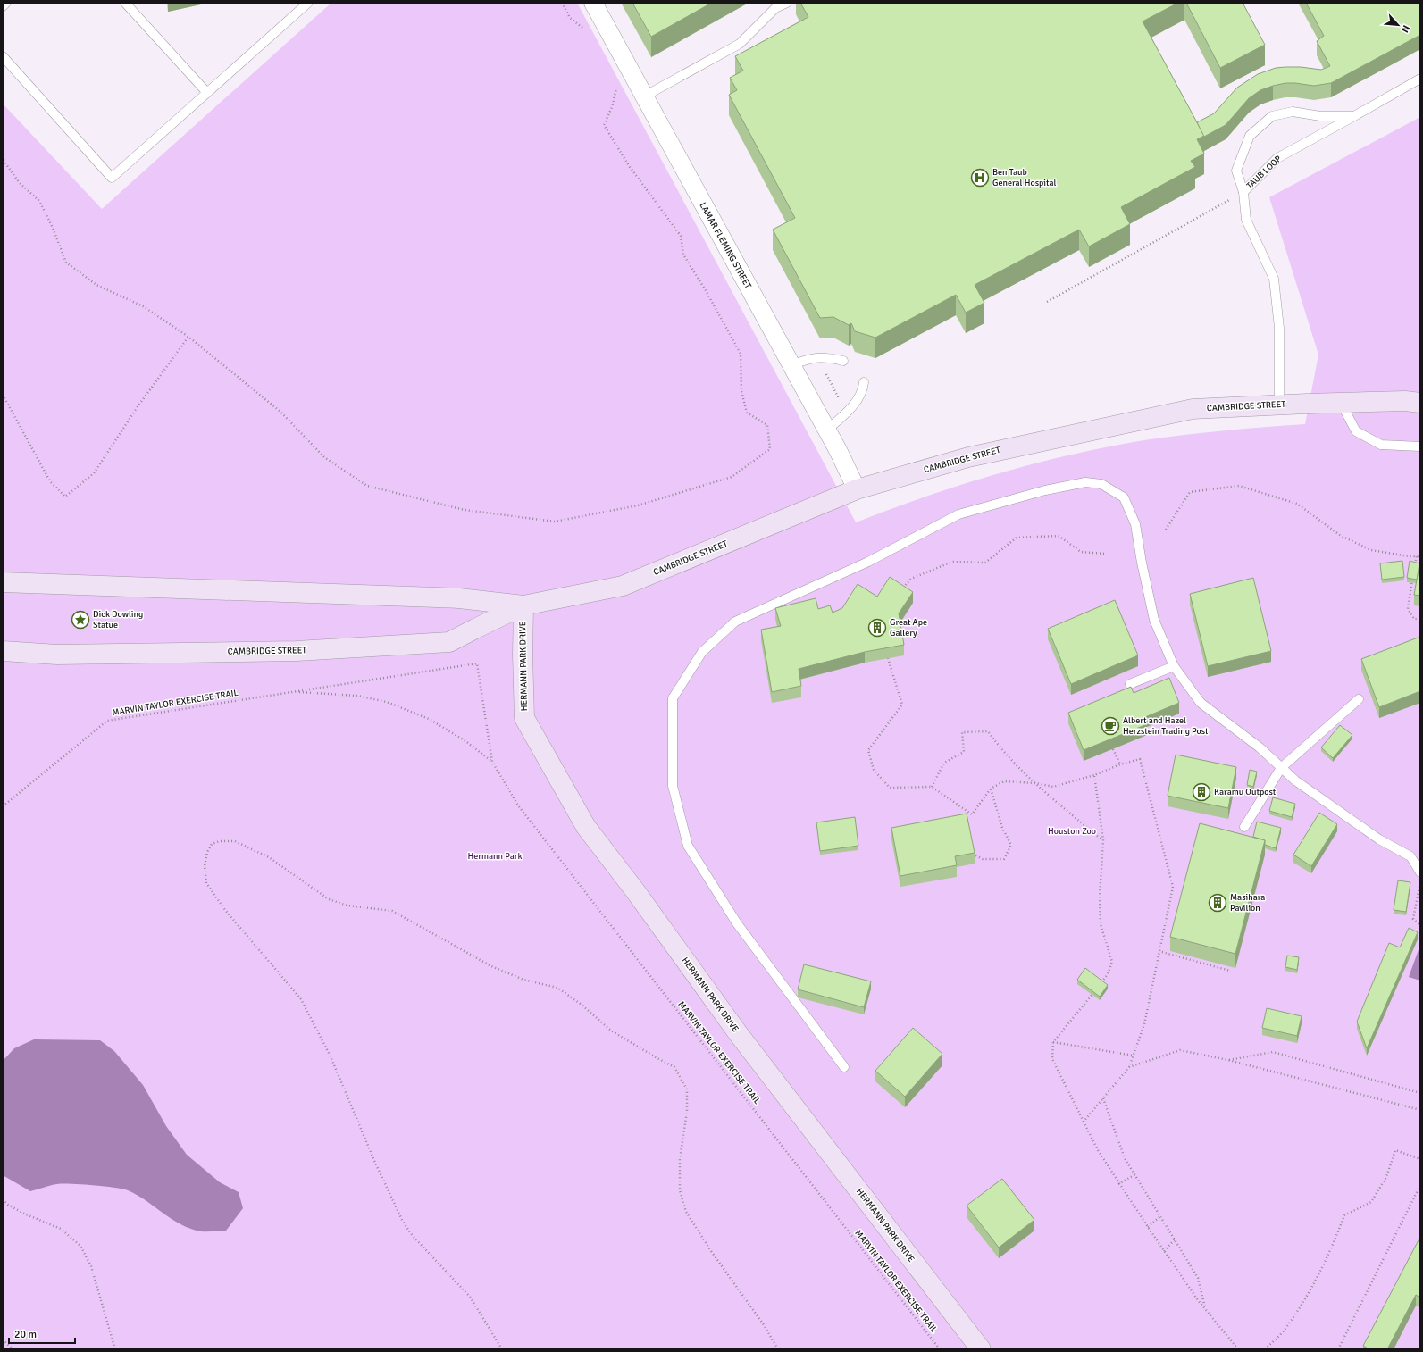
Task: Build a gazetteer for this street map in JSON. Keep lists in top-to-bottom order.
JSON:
{
  "streets": {
    "street": ["LAMAR FLEMING STREET", "CAMBRIDGE STREET", "HERMANN PARK DRIVE"],
    "lane": ["TAUB LOOP"],
    "path": ["MARVIN TAYLOR EXERCISE TRAIL"]
  },
  "crossings": [
    ["TAUB LOOP", "CAMBRIDGE STREET"],
    ["LAMAR FLEMING STREET", "CAMBRIDGE STREET"],
    ["CAMBRIDGE STREET", "HERMANN PARK DRIVE"]
  ],
  "parks": ["Houston Zoo", "Hermann Park"],
  "places": {
    "hospital": ["Ben Taub General Hospital"],
    "place": ["Dick Dowling Statue"],
    "building": ["Great Ape Gallery", "Karamu Outpost", "Masihara Pavilion"],
    "cafe": ["Albert and Hazel Herzstein Trading Post"]
  },
  "scale_bar": "20 m",
  "north": "bottom right"
}
